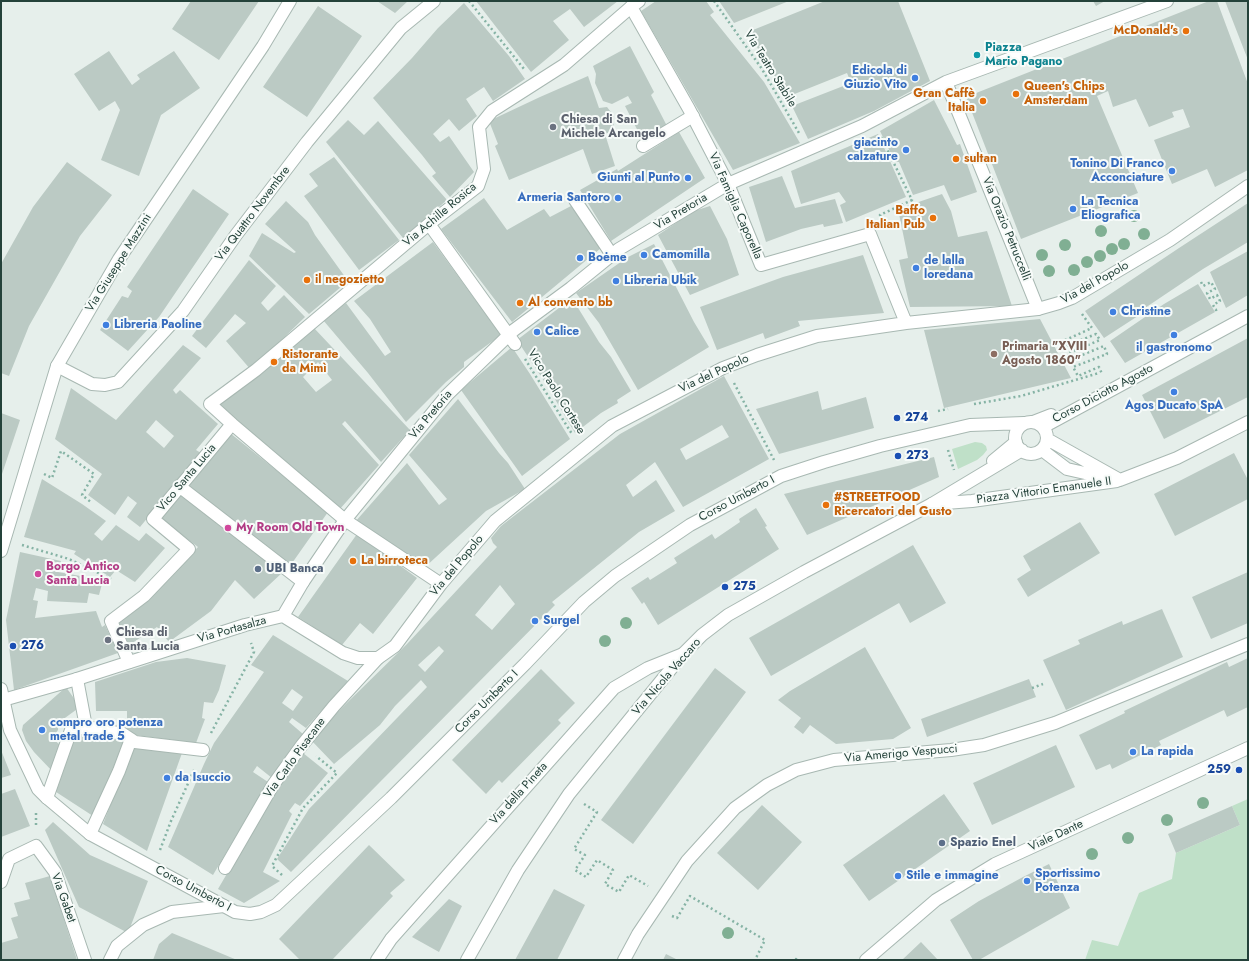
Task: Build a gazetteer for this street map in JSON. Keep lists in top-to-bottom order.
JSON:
{
  "streets": {
    "street": [
      "Via Famiglia Caporella",
      "Via Pretoria",
      "Via Quattro Novembre",
      "Via Achille Rosica",
      "Via Orazio Petruccelli",
      "Via Giuseppe Mazzini",
      "Via del Popolo",
      "Corso Diciotto Agosto",
      "Vico Santa Lucia",
      "Piazza Vittorio Emanuele II",
      "Corso Umberto I",
      "Via Portasalza",
      "Via Nicola Vaccaro",
      "Via Amerigo Vespucci",
      "Via Carlo Pisacane",
      "Via della Pineta",
      "Viale Dante",
      "Via Gabet"
    ],
    "path": ["Via Teatro Stabile", "Vico Paolo Cortese"]
  },
  "crossings": [
    ["Via Teatro Stabile", "Via Pretoria"],
    ["Via Famiglia Caporella", "Via Pretoria"],
    ["Via Famiglia Caporella", "Via Achille Rosica"],
    ["Via Famiglia Caporella", "Via del Popolo"],
    ["Via Pretoria", "Via Orazio Petruccelli"],
    ["Via Pretoria", "Vico Paolo Cortese"],
    ["Via Pretoria", "Via Portasalza"],
    ["Via Quattro Novembre", "Via Giuseppe Mazzini"],
    ["Via Achille Rosica", "Vico Santa Lucia"],
    ["Via Orazio Petruccelli", "Via del Popolo"],
    ["Via del Popolo", "Vico Paolo Cortese"],
    ["Via del Popolo", "Via Carlo Pisacane"],
    ["Corso Diciotto Agosto", "Piazza Vittorio Emanuele II"],
    ["Corso Diciotto Agosto", "Corso Umberto I"],
    ["Vico Santa Lucia", "Via Portasalza"],
    ["Piazza Vittorio Emanuele II", "Corso Umberto I"],
    ["Piazza Vittorio Emanuele II", "Via Nicola Vaccaro"],
    ["Via Nicola Vaccaro", "Via della Pineta"]
  ],
  "places": [
    "McDonald's",
    "Piazza Mario Pagano",
    "Edicola di Giuzio Vito",
    "Queen's Chips Amsterdam",
    "Gran Caffè Italia",
    "Chiesa di San Michele Arcangelo",
    "giacinto calzature",
    "sultan",
    "Tonino Di Franco Acconciature",
    "Giunti al Punto",
    "Armeria Santoro",
    "La Tecnica Eliografica",
    "Baffo Italian Pub",
    "Camomilla",
    "Boėme",
    "de lalla loredana",
    "il negozietto",
    "Libreria Ubik",
    "Al convento bb",
    "Christine",
    "Libreria Paoline",
    "Calice",
    "il gastronomo",
    "Primaria \"XVIII Agosto 1860\"",
    "Ristorante da Mimì",
    "Agos Ducato SpA",
    "274",
    "273",
    "#STREETFOOD Ricercatori del Gusto",
    "My Room Old Town",
    "La birroteca",
    "UBI Banca",
    "Borgo Antico Santa Lucia",
    "275",
    "Surgel",
    "Chiesa di Santa Lucia",
    "276",
    "compro oro potenza metal trade 5",
    "La rapida",
    "259",
    "da Isuccio",
    "Spazio Enel",
    "Stile e immagine",
    "Sportissimo Potenza"
  ]
}
